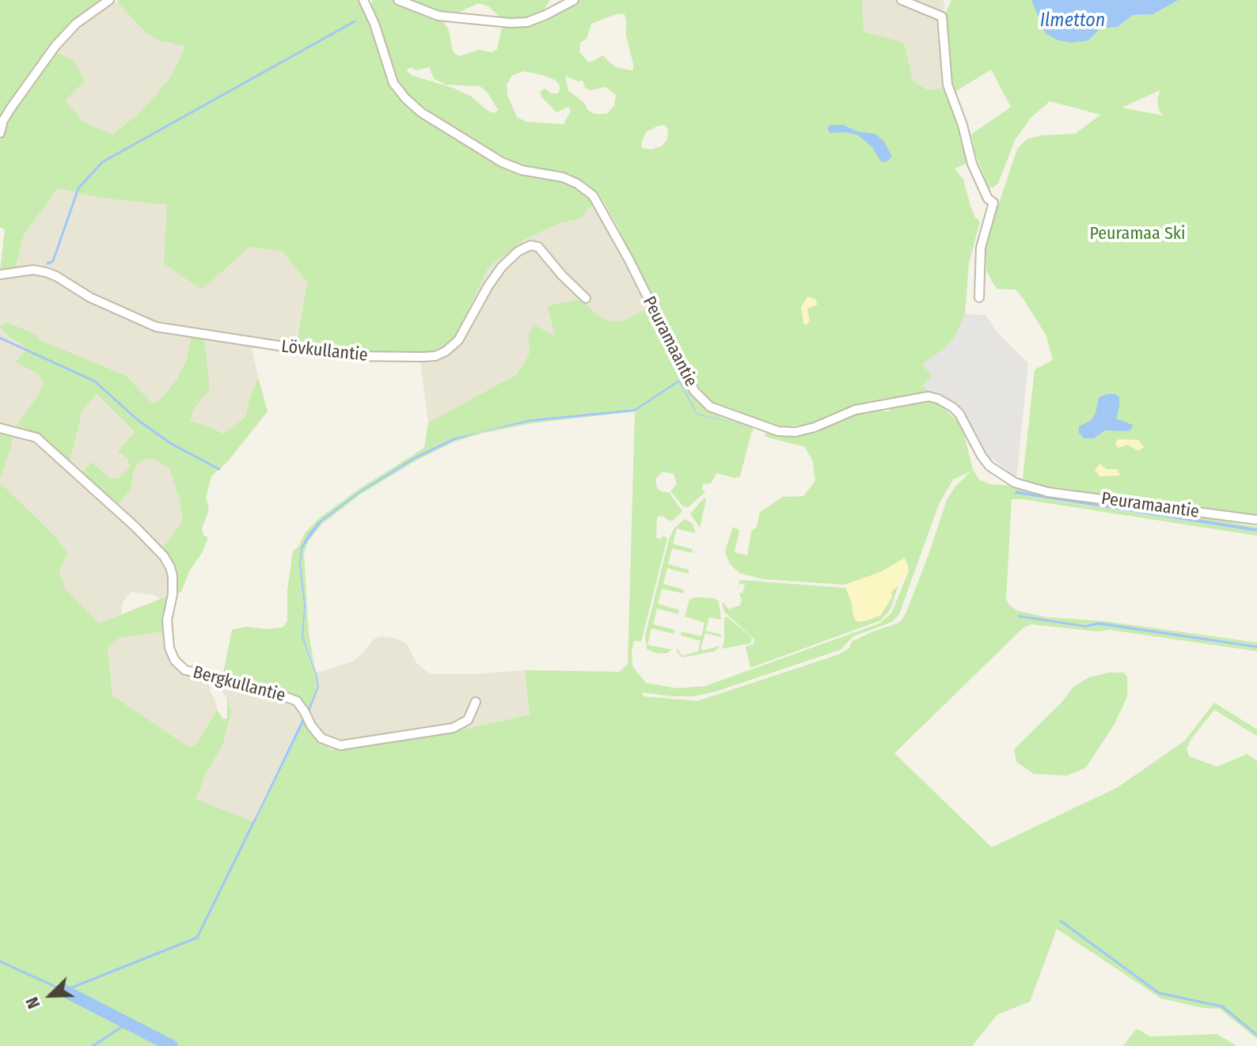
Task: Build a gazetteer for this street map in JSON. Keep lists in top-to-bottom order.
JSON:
{
  "streets": {
    "street": ["Peuramaantie", "Lövkullantie", "Bergkullantie"]
  },
  "water": ["Ilmetton"],
  "parks": ["Peuramaa Ski"],
  "north": "bottom left"
}
